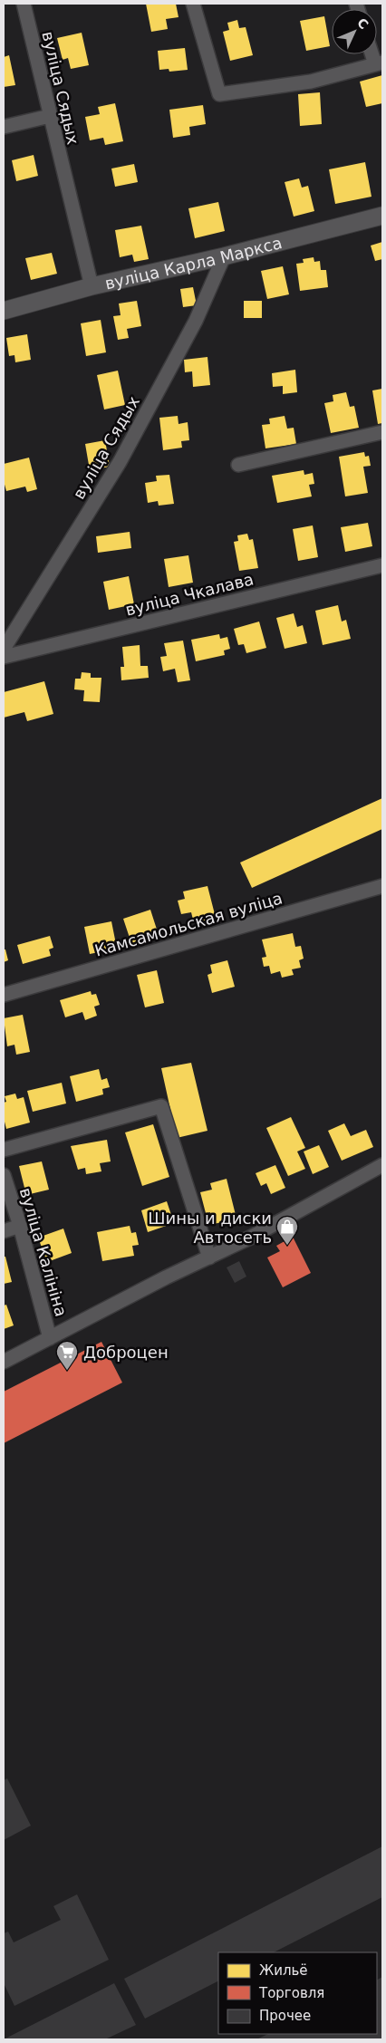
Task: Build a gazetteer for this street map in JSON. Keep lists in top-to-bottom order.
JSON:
{
  "streets": {
    "street": [
      "вуліца Сядых",
      "вуліца Карла Маркса",
      "вуліца Чкалава",
      "Камсамольская вуліца",
      "вуліца Калініна"
    ]
  },
  "crossings": [
    ["вуліца Сядых", "вуліца Карла Маркса"]
  ],
  "places": {
    "shop": ["Шины и диски Автосеть"],
    "supermarket": ["Доброцен"]
  },
  "legend": ["Жильё", "Торговля", "Прочее"],
  "north": "top right"
}
